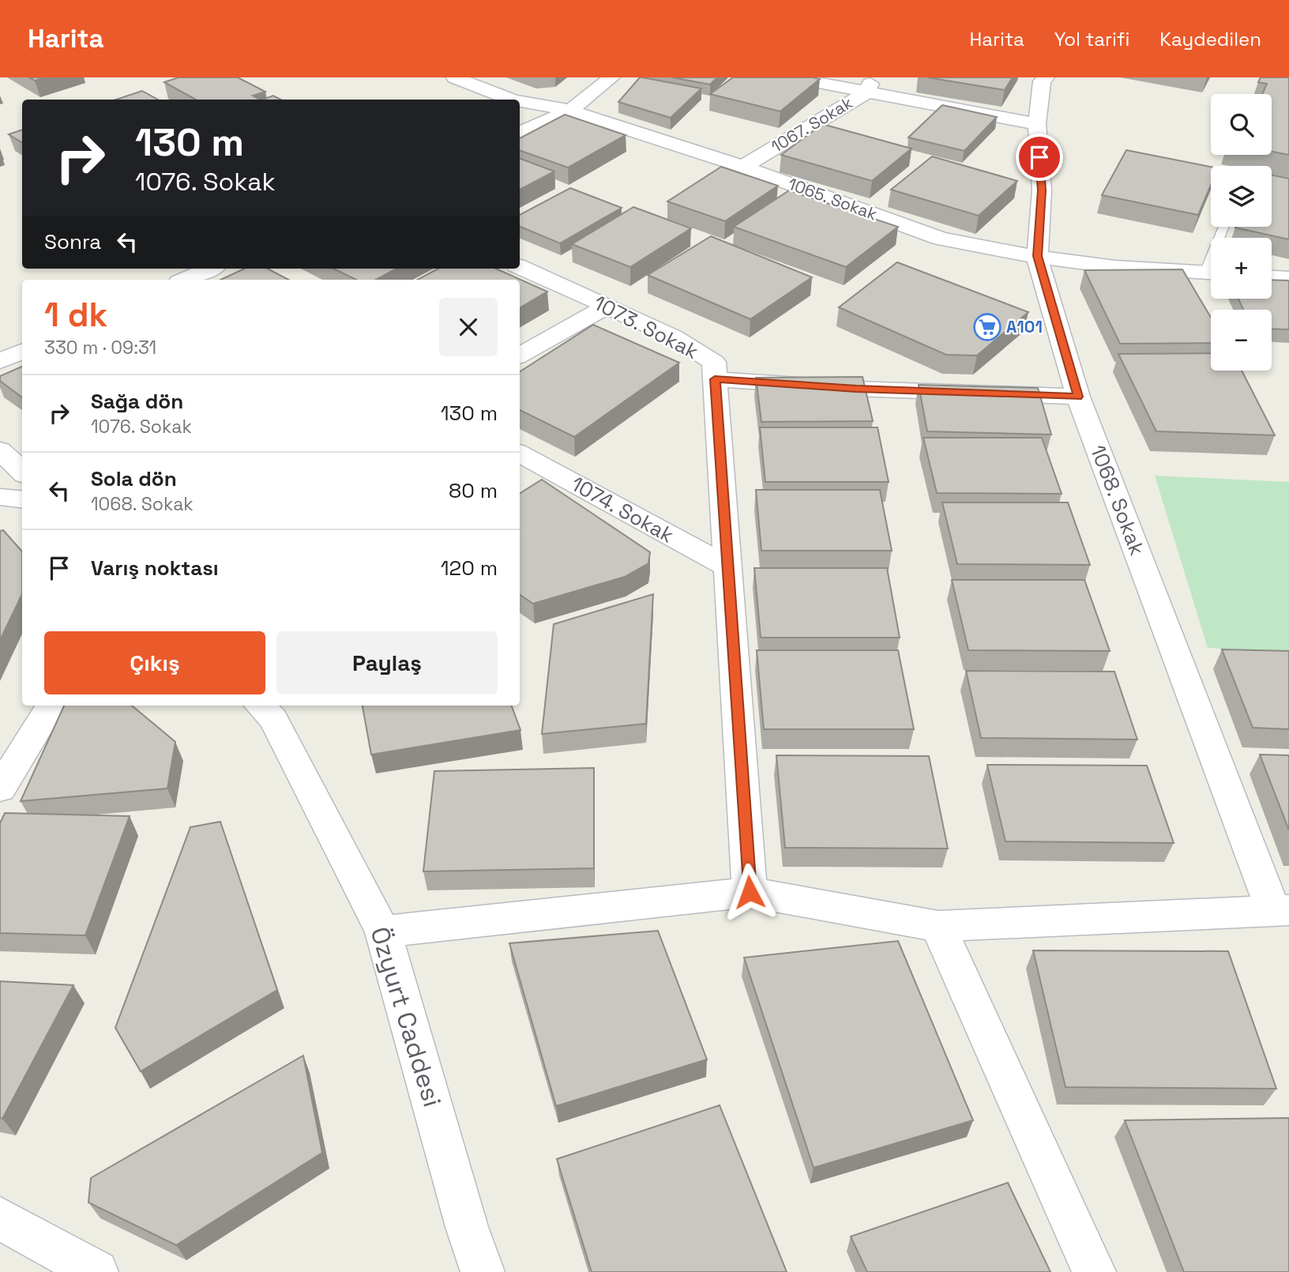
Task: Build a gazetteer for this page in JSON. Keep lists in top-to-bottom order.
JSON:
{
  "streets": {
    "street": [
      "1067. Sokak",
      "1065. Sokak",
      "1073. Sokak",
      "1068. Sokak",
      "1074. Sokak",
      "Özyurt Caddesi"
    ]
  },
  "crossings": [
    ["1067. Sokak", "1065. Sokak"],
    ["1065. Sokak", "1068. Sokak"],
    ["1073. Sokak", "1074. Sokak"]
  ],
  "places": {
    "supermarket": ["A101"]
  },
  "page": {
    "header": "Harita",
    "nav": ["Harita", "Yol tarifi", "Kaydedilen"],
    "map_buttons": ["+", "−"],
    "turn": ["130 m", "1076. Sokak"],
    "then": "Sonra",
    "heading": ["1 dk", "330 m · 09:31"],
    "list": [
      {
        "name": "Sağa dön",
        "note": "1076. Sokak",
        "value": "130 m"
      },
      {
        "name": "Sola dön",
        "note": "1068. Sokak",
        "value": "80 m"
      },
      {
        "name": "Varış noktası",
        "value": "120 m"
      }
    ],
    "buttons": ["Çıkış", "Paylaş"]
  }
}
